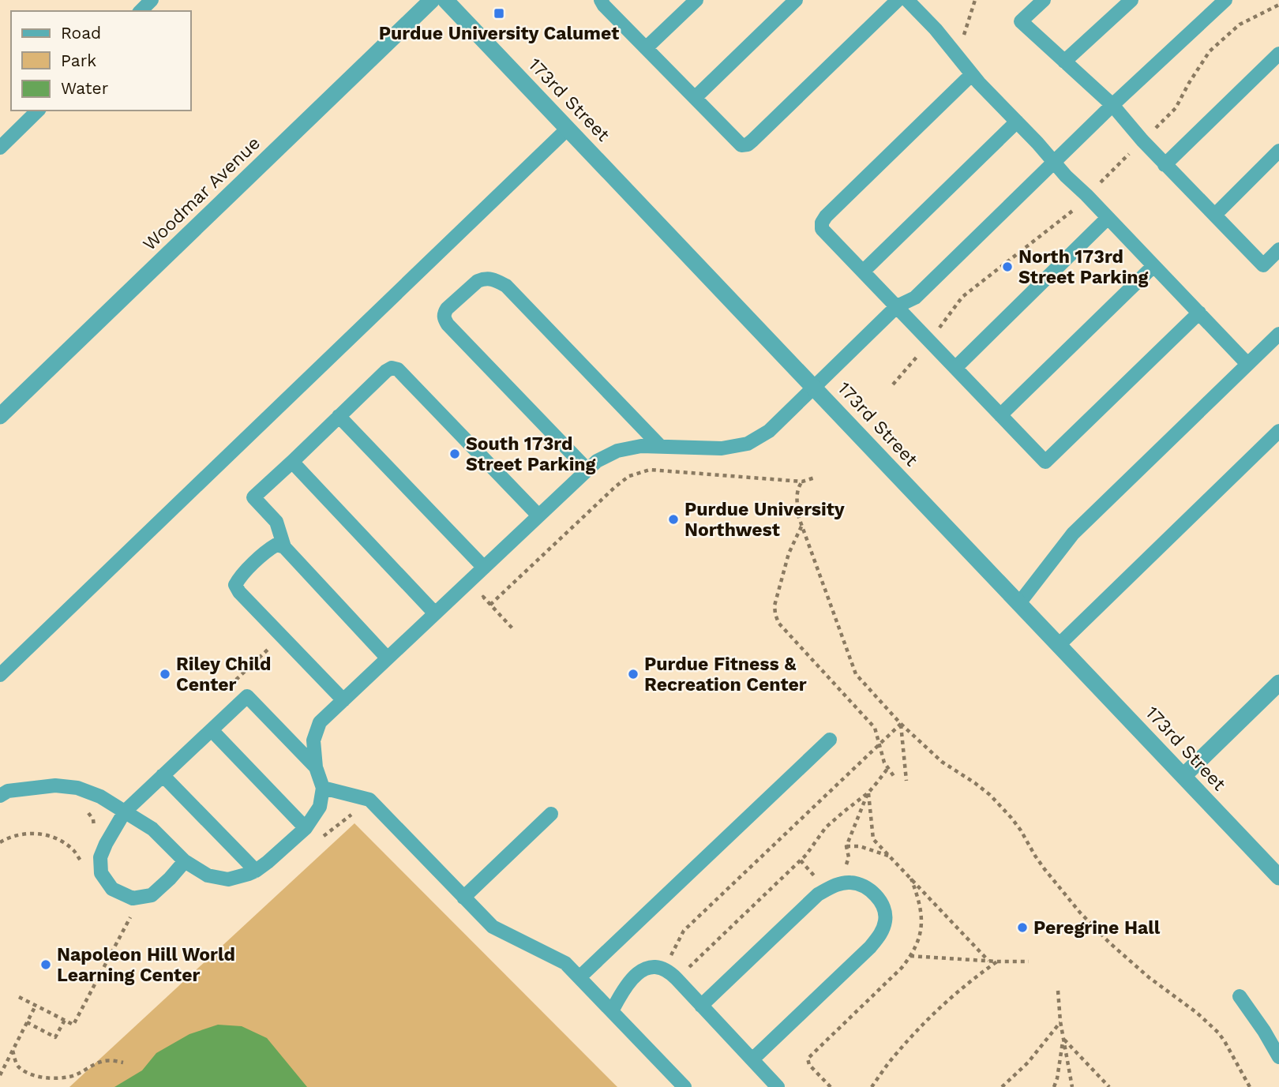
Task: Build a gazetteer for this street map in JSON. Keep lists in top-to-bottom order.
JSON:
{
  "streets": {
    "street": ["173rd Street", "Woodmar Avenue"]
  },
  "places": {
    "transit": ["Purdue University Calumet"],
    "other": [
      "North 173rd Street Parking",
      "South 173rd Street Parking",
      "Purdue University Northwest",
      "Riley Child Center",
      "Purdue Fitness & Recreation Center",
      "Peregrine Hall",
      "Napoleon Hill World Learning Center"
    ]
  },
  "legend": ["Road", "Park", "Water"]
}
